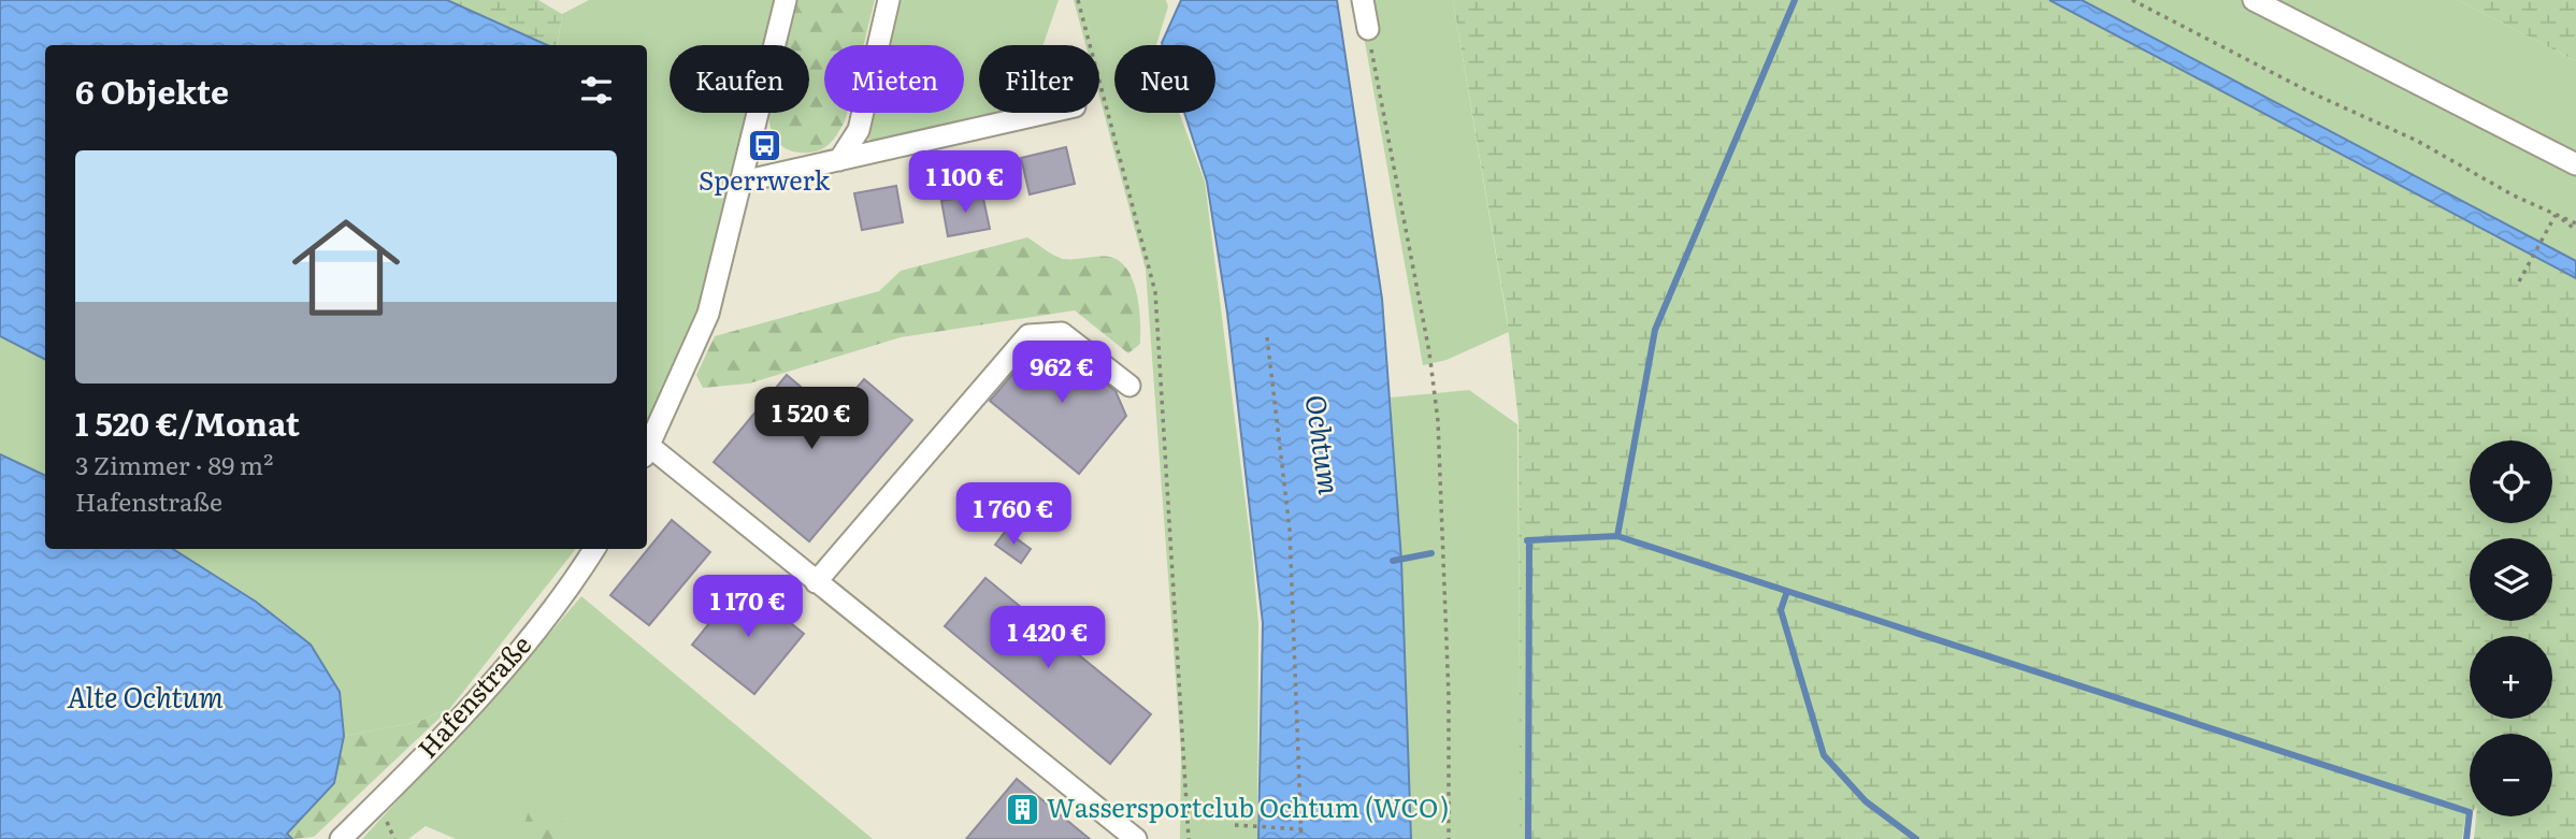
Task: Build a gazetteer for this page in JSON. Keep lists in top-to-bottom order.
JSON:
{
  "streets": {
    "street": ["Hafenstraße"]
  },
  "water": ["Ochtum", "Alte Ochtum"],
  "places": {
    "bus stop": ["Sperrwerk"],
    "building": ["Wassersportclub Ochtum (WCO)"]
  },
  "page": {
    "chip": [
      "Kaufen",
      "Mieten",
      "Filter",
      "Neu"
    ],
    "heading": "6 Objekte",
    "list": [
      {
        "name": "1 520 €/Monat",
        "note": "3 Zimmer · 89 m² · Hafenstraße"
      }
    ],
    "price": [
      "1 100 €",
      "962 €",
      "1 520 €",
      "1 760 €",
      "1 170 €",
      "1 420 €"
    ],
    "map_buttons": ["+", "−"]
  }
}
